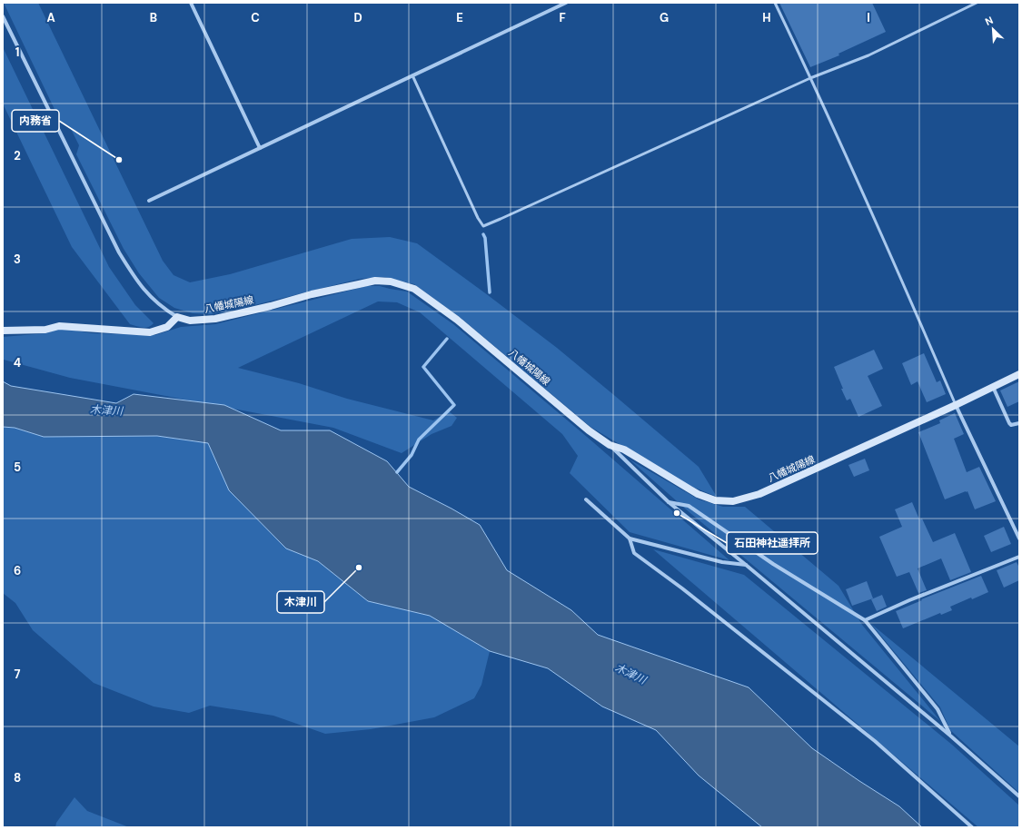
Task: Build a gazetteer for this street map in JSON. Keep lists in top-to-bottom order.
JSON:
{
  "streets": {
    "main road": ["八幡城陽線"]
  },
  "water": ["木津川"],
  "places": ["内務省", "石田神社遥拝所", "木津川"],
  "north": "top left",
  "grid": {
    "columns": [
      "A",
      "B",
      "C",
      "D",
      "E",
      "F",
      "G",
      "H",
      "I"
    ],
    "rows": [
      "1",
      "2",
      "3",
      "4",
      "5",
      "6",
      "7",
      "8"
    ]
  }
}
